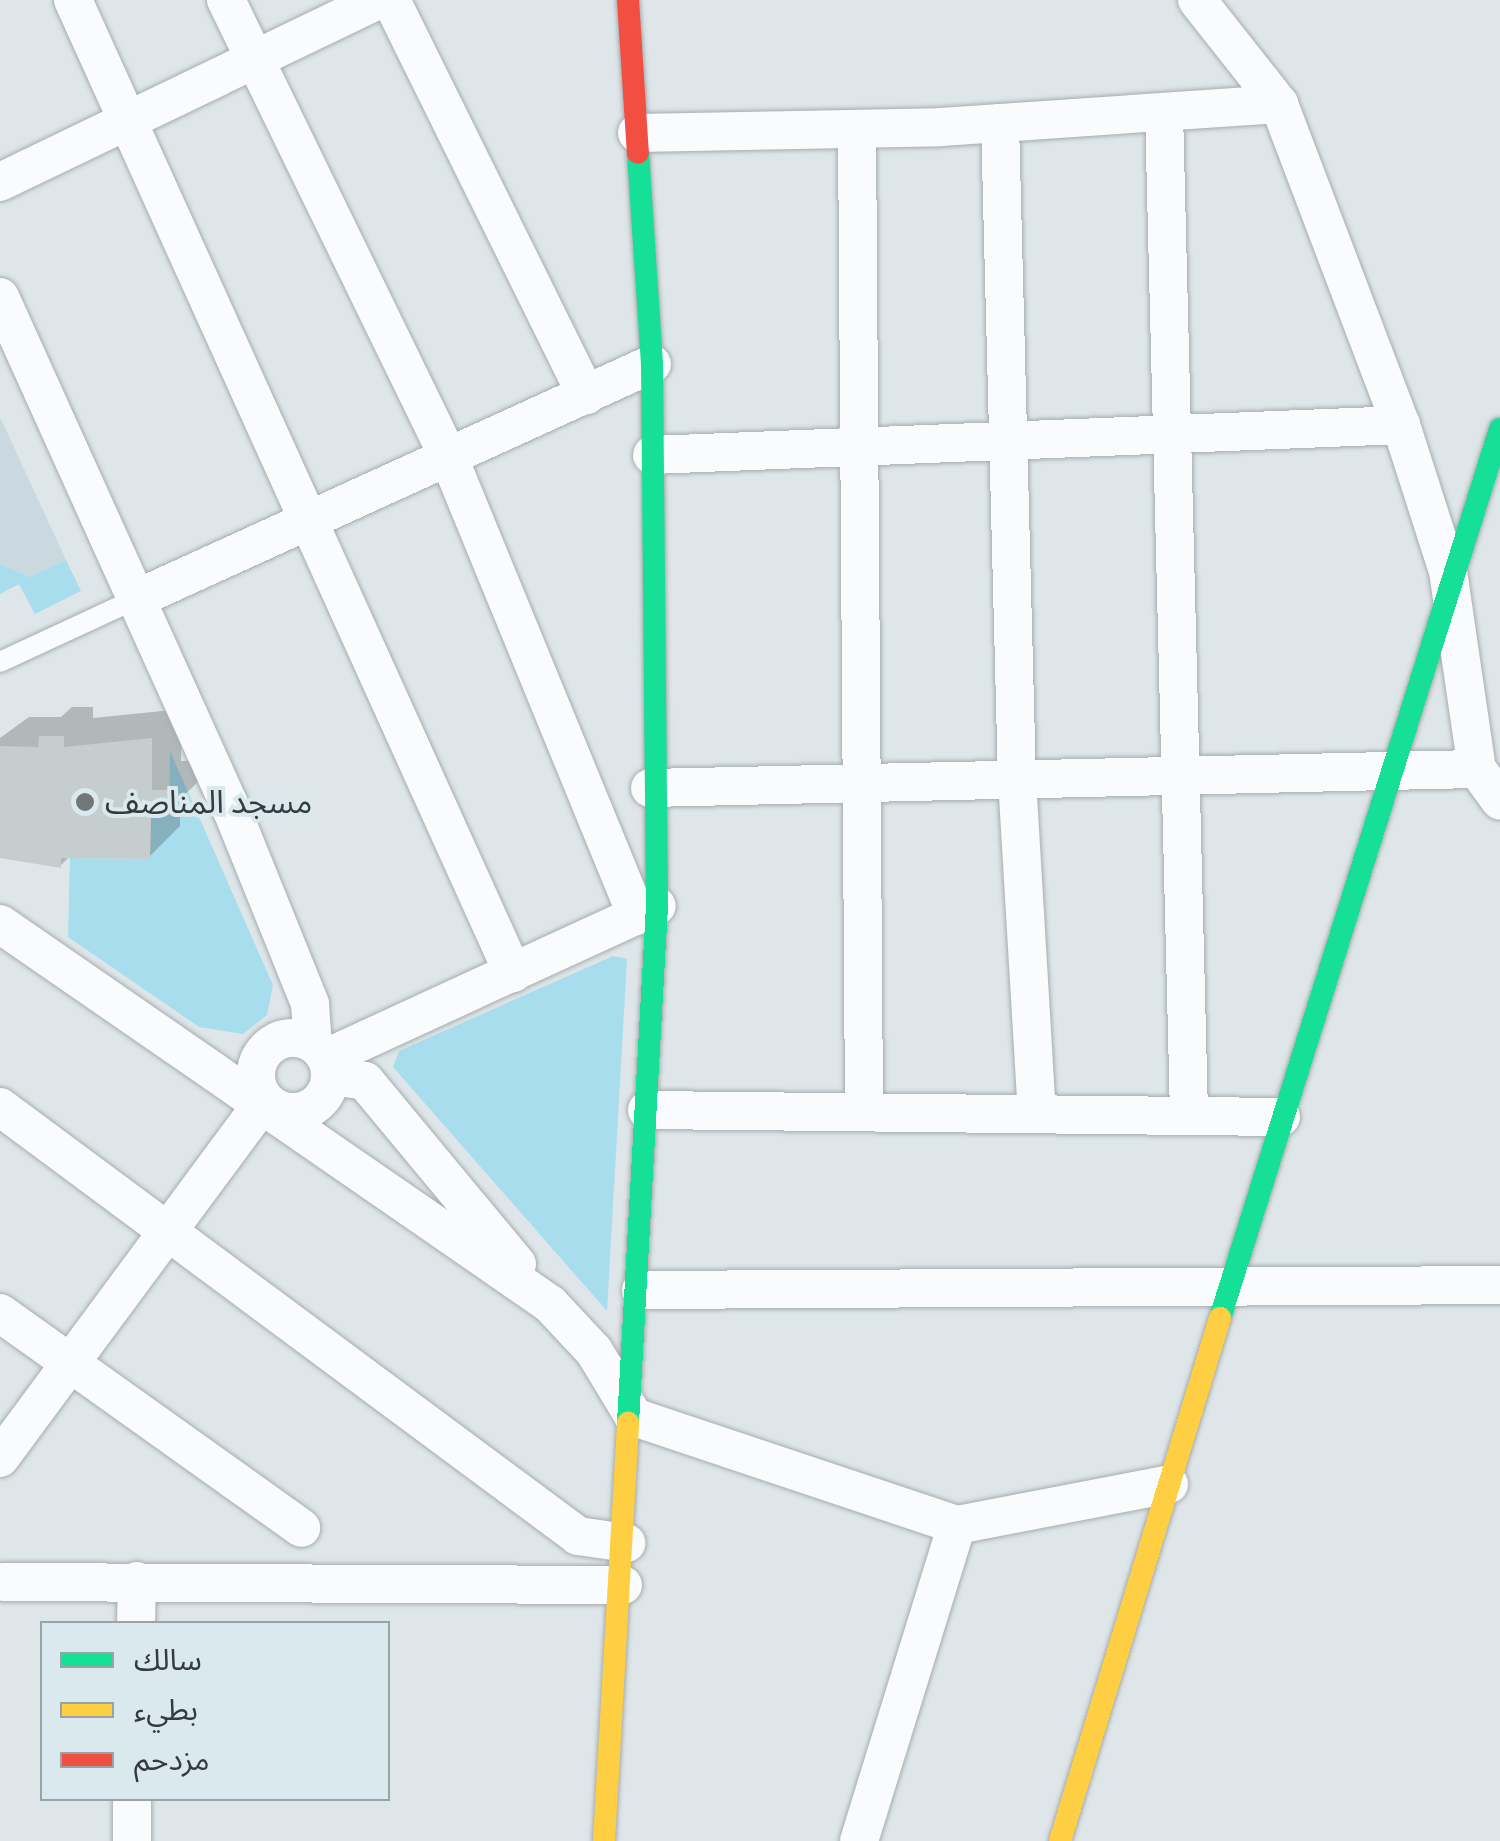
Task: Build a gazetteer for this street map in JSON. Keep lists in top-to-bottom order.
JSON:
{
  "places": ["مسجد المناصف"],
  "legend": ["سالك", "بطيء", "مزدحم"]
}
